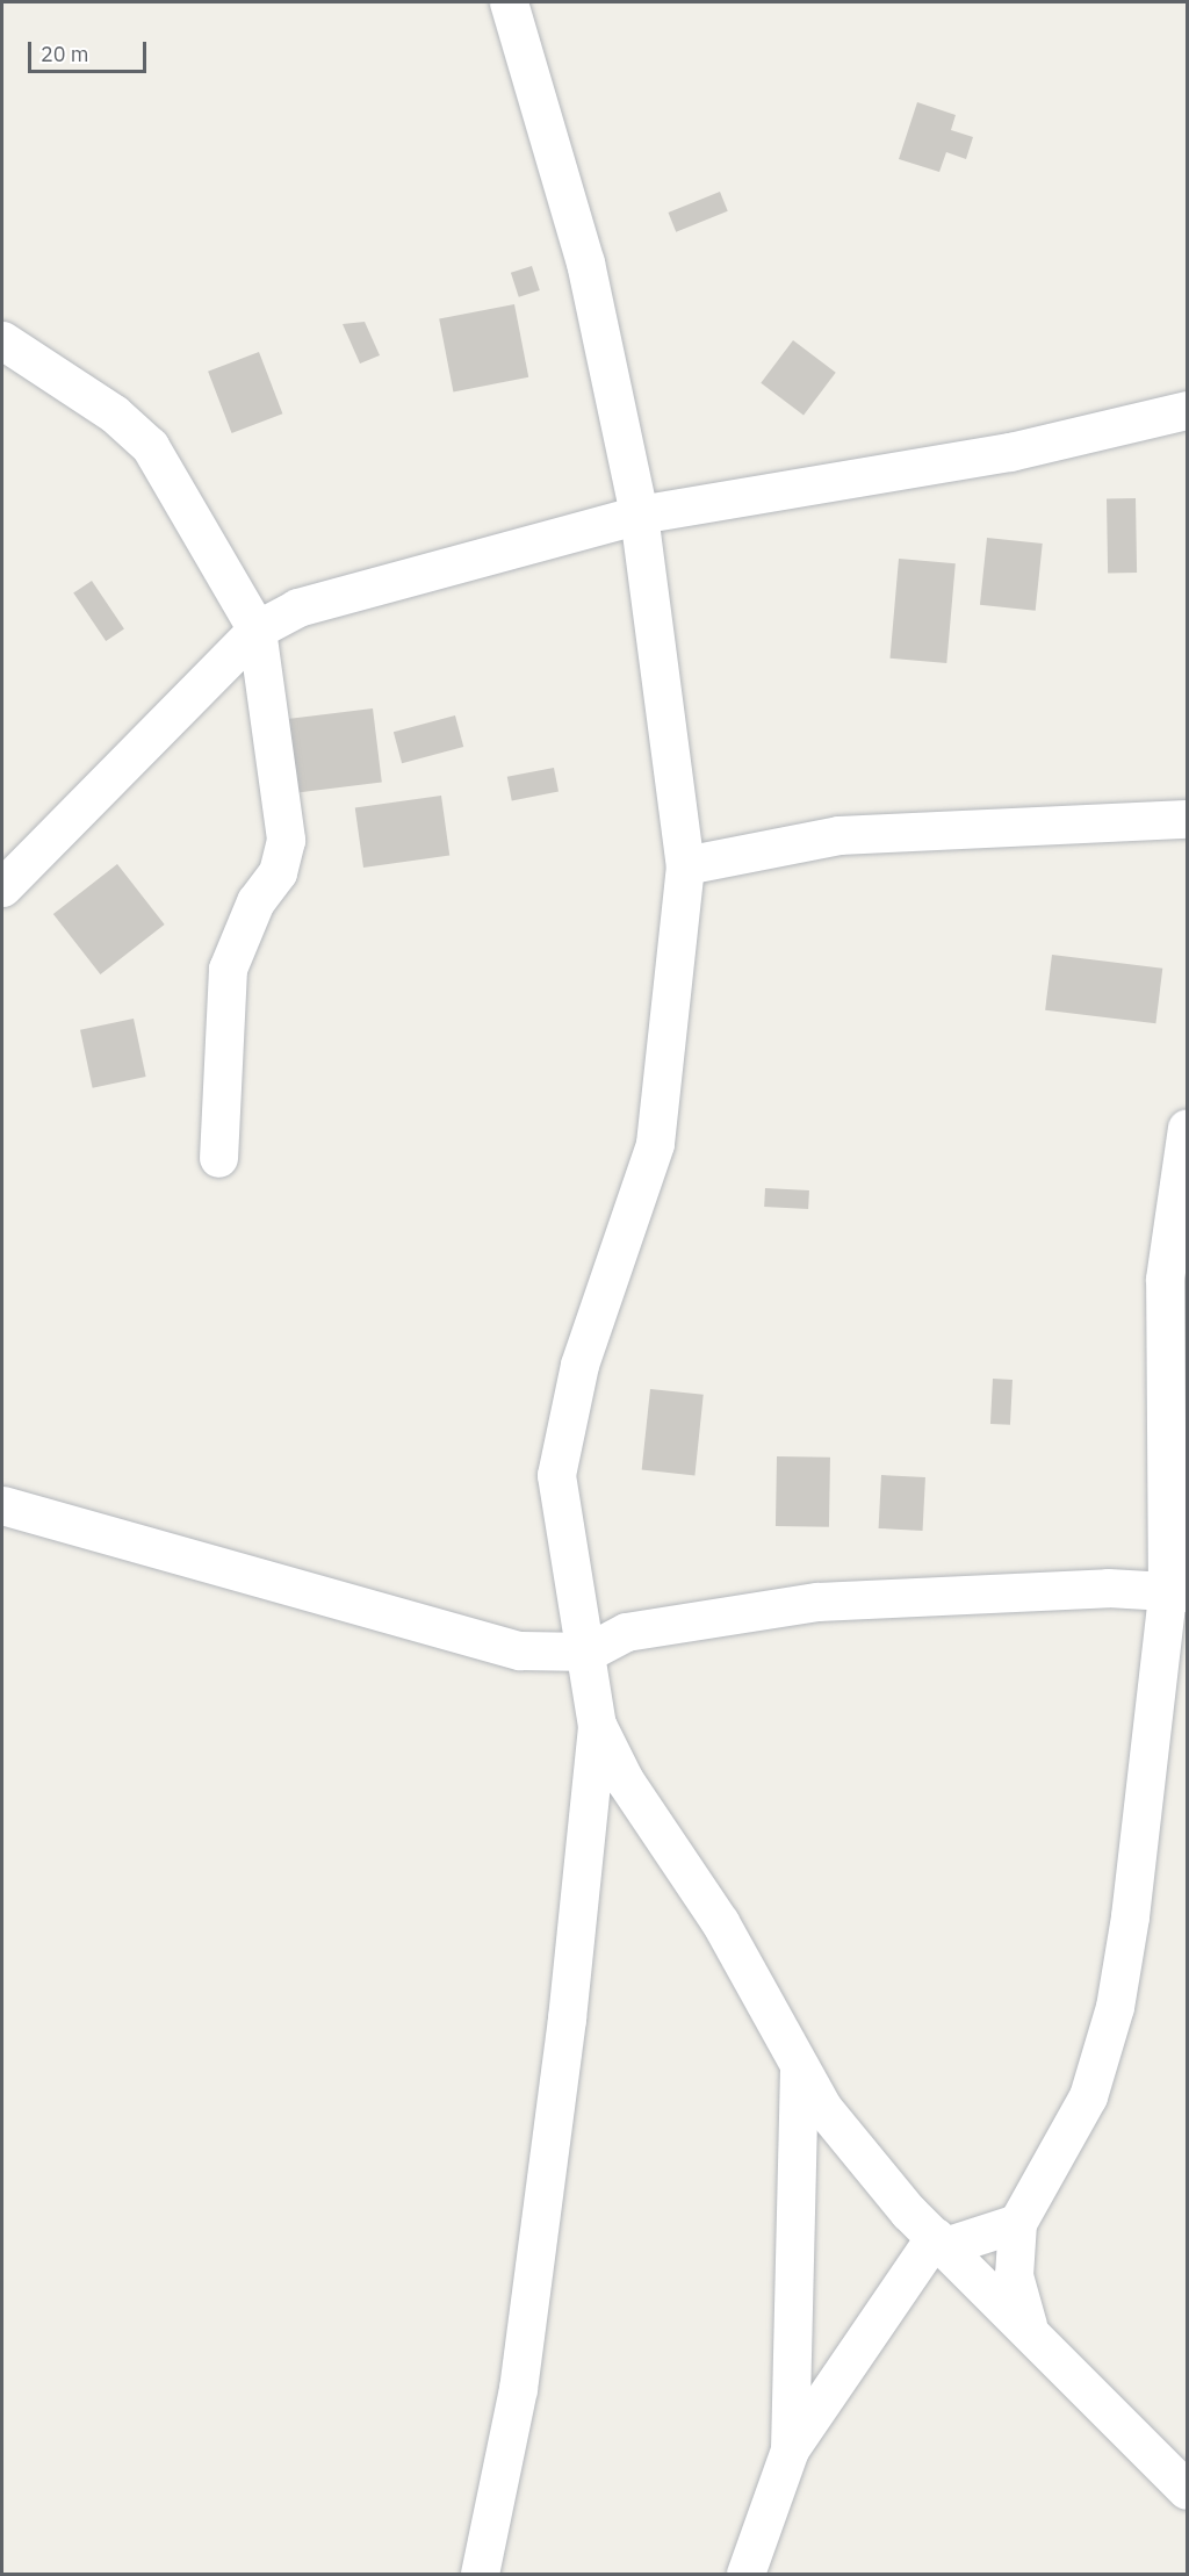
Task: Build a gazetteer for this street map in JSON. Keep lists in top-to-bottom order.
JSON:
{
  "scale_bar": "20 m"
}
